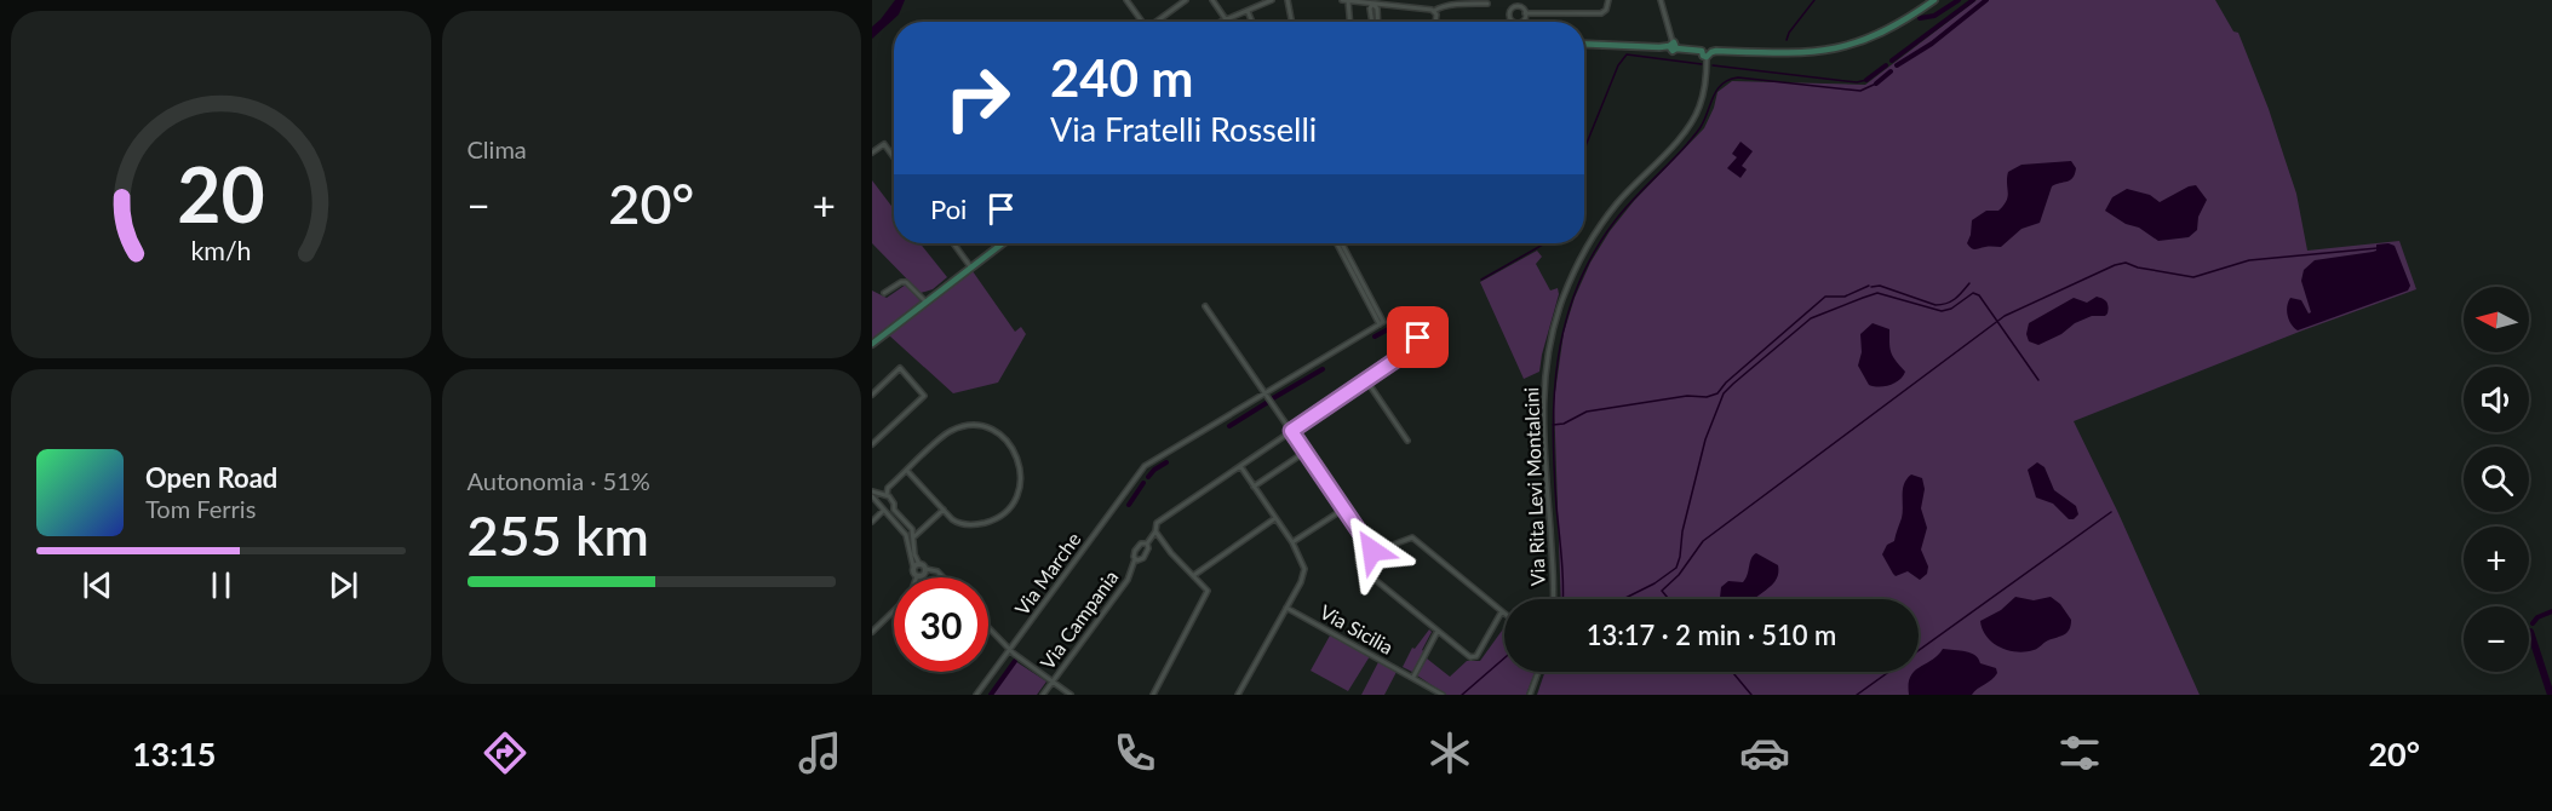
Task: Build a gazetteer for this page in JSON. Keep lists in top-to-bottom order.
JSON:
{
  "streets": {
    "street": [
      "Via Rita Levi Montalcini",
      "Via Marche",
      "Via Campania",
      "Via Sicilia"
    ]
  },
  "north": "left",
  "page": {
    "tile": [
      "Clima",
      ["Autonomia · 51%", "255 km"]
    ],
    "turn": ["240 m", "Via Fratelli Rosselli"],
    "heat": ["−", "20°", "+"],
    "then": "Poi",
    "map_buttons": ["+", "−"],
    "song": ["Open Road", "Tom Ferris"],
    "limit": "30",
    "trip": "13:17 · 2 min · 510 m",
    "tabs": ["13:15", "20°"],
    "gauge": ["20", "km/h"]
  }
}
